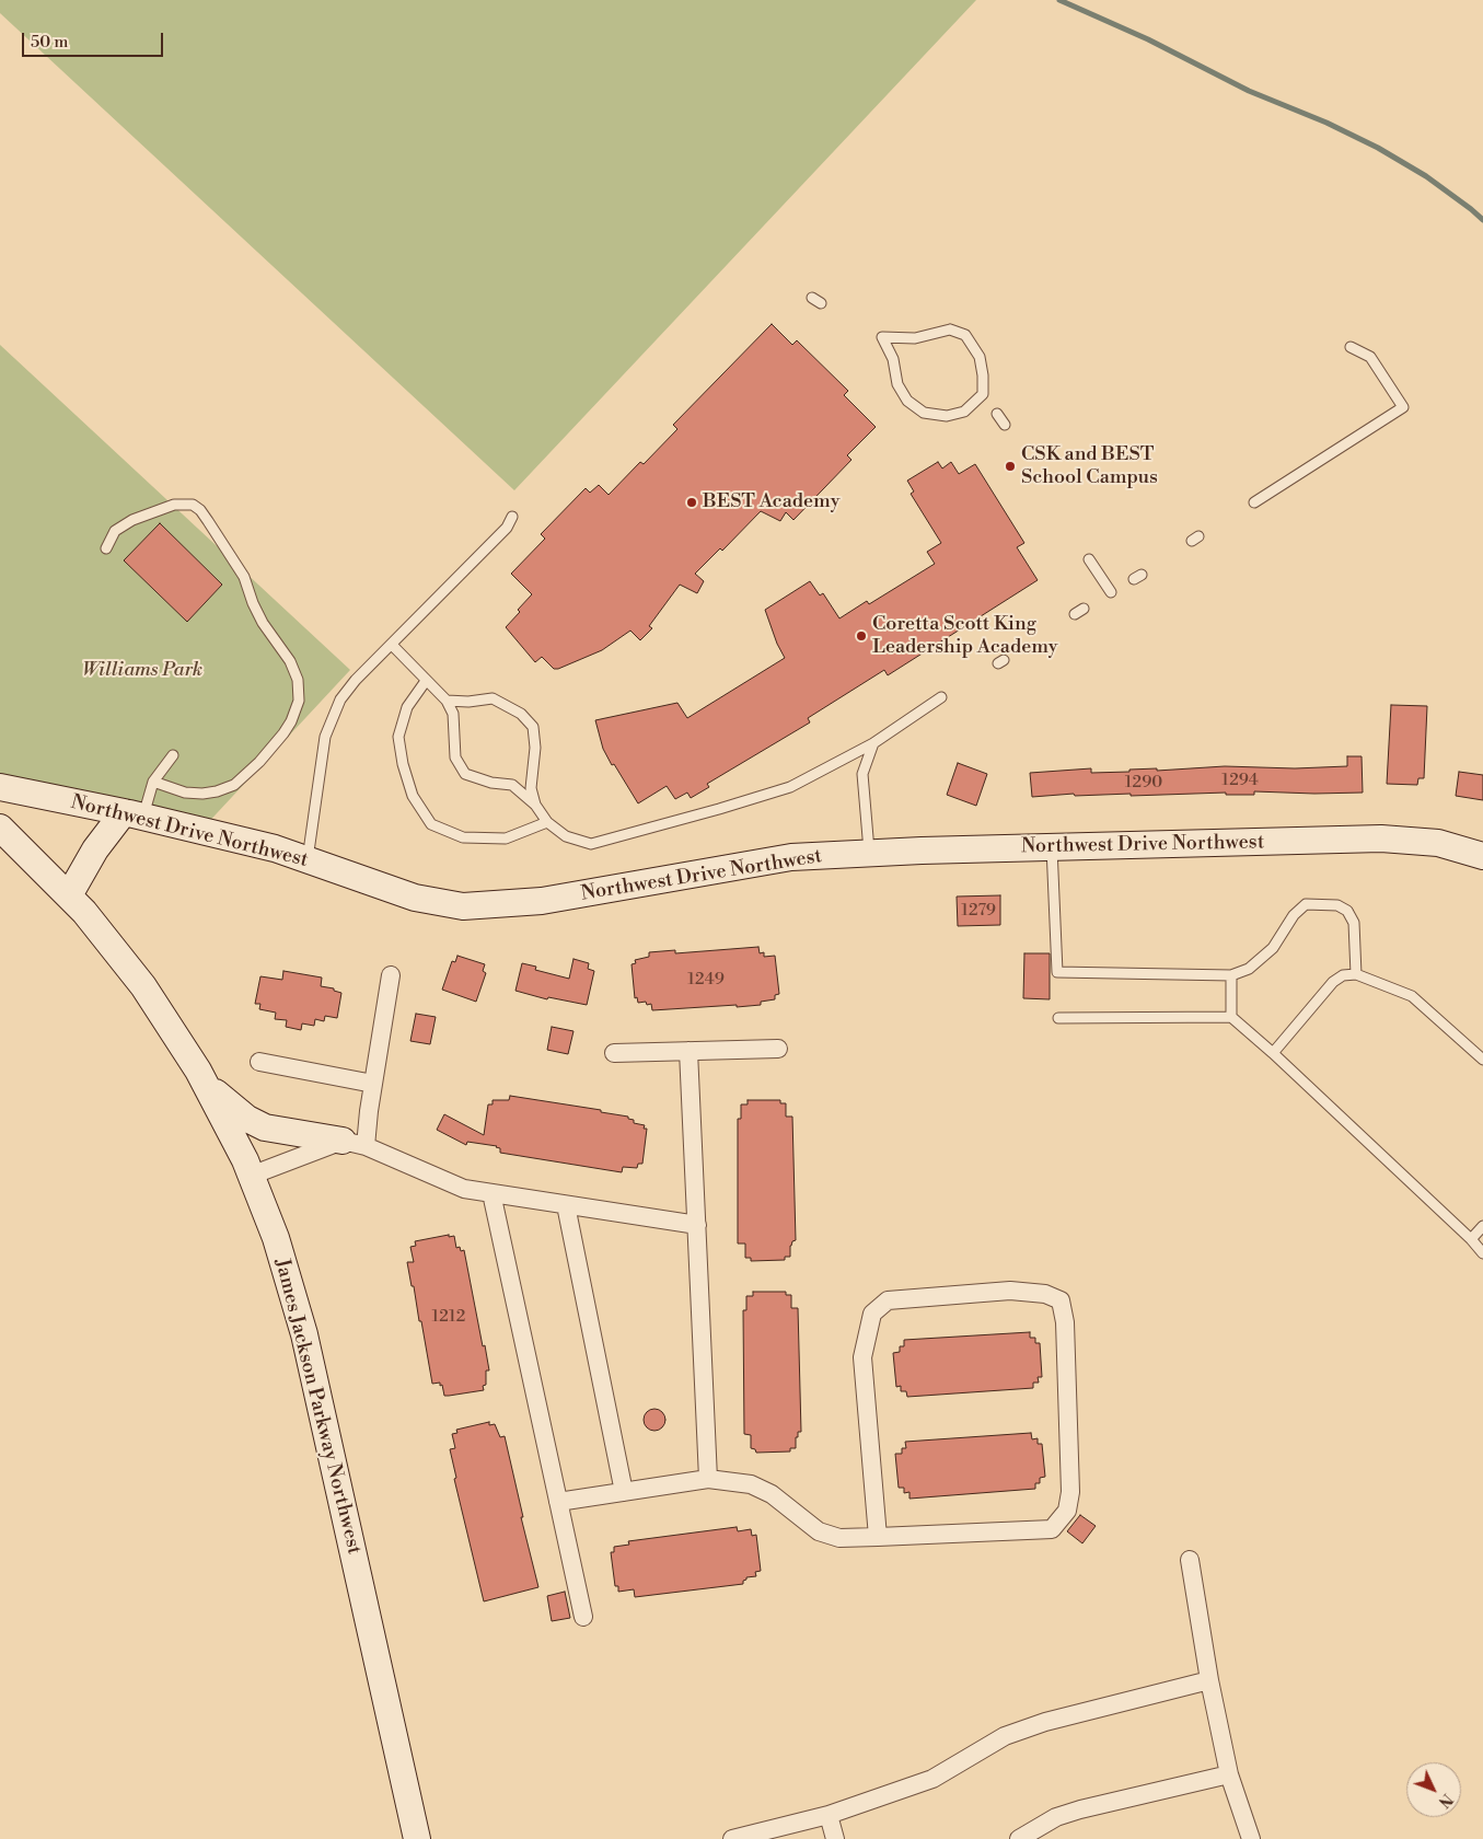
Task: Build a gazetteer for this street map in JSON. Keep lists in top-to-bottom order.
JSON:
{
  "streets": {
    "street": ["Northwest Drive Northwest", "James Jackson Parkway Northwest"]
  },
  "parks": ["Williams Park"],
  "places": ["CSK and BEST School Campus", "BEST Academy", "Coretta Scott King Leadership Academy"],
  "house_numbers": [
    "1294",
    "1290",
    "1279",
    "1249",
    "1212"
  ],
  "scale_bar": "50 m",
  "north": "bottom right"
}
